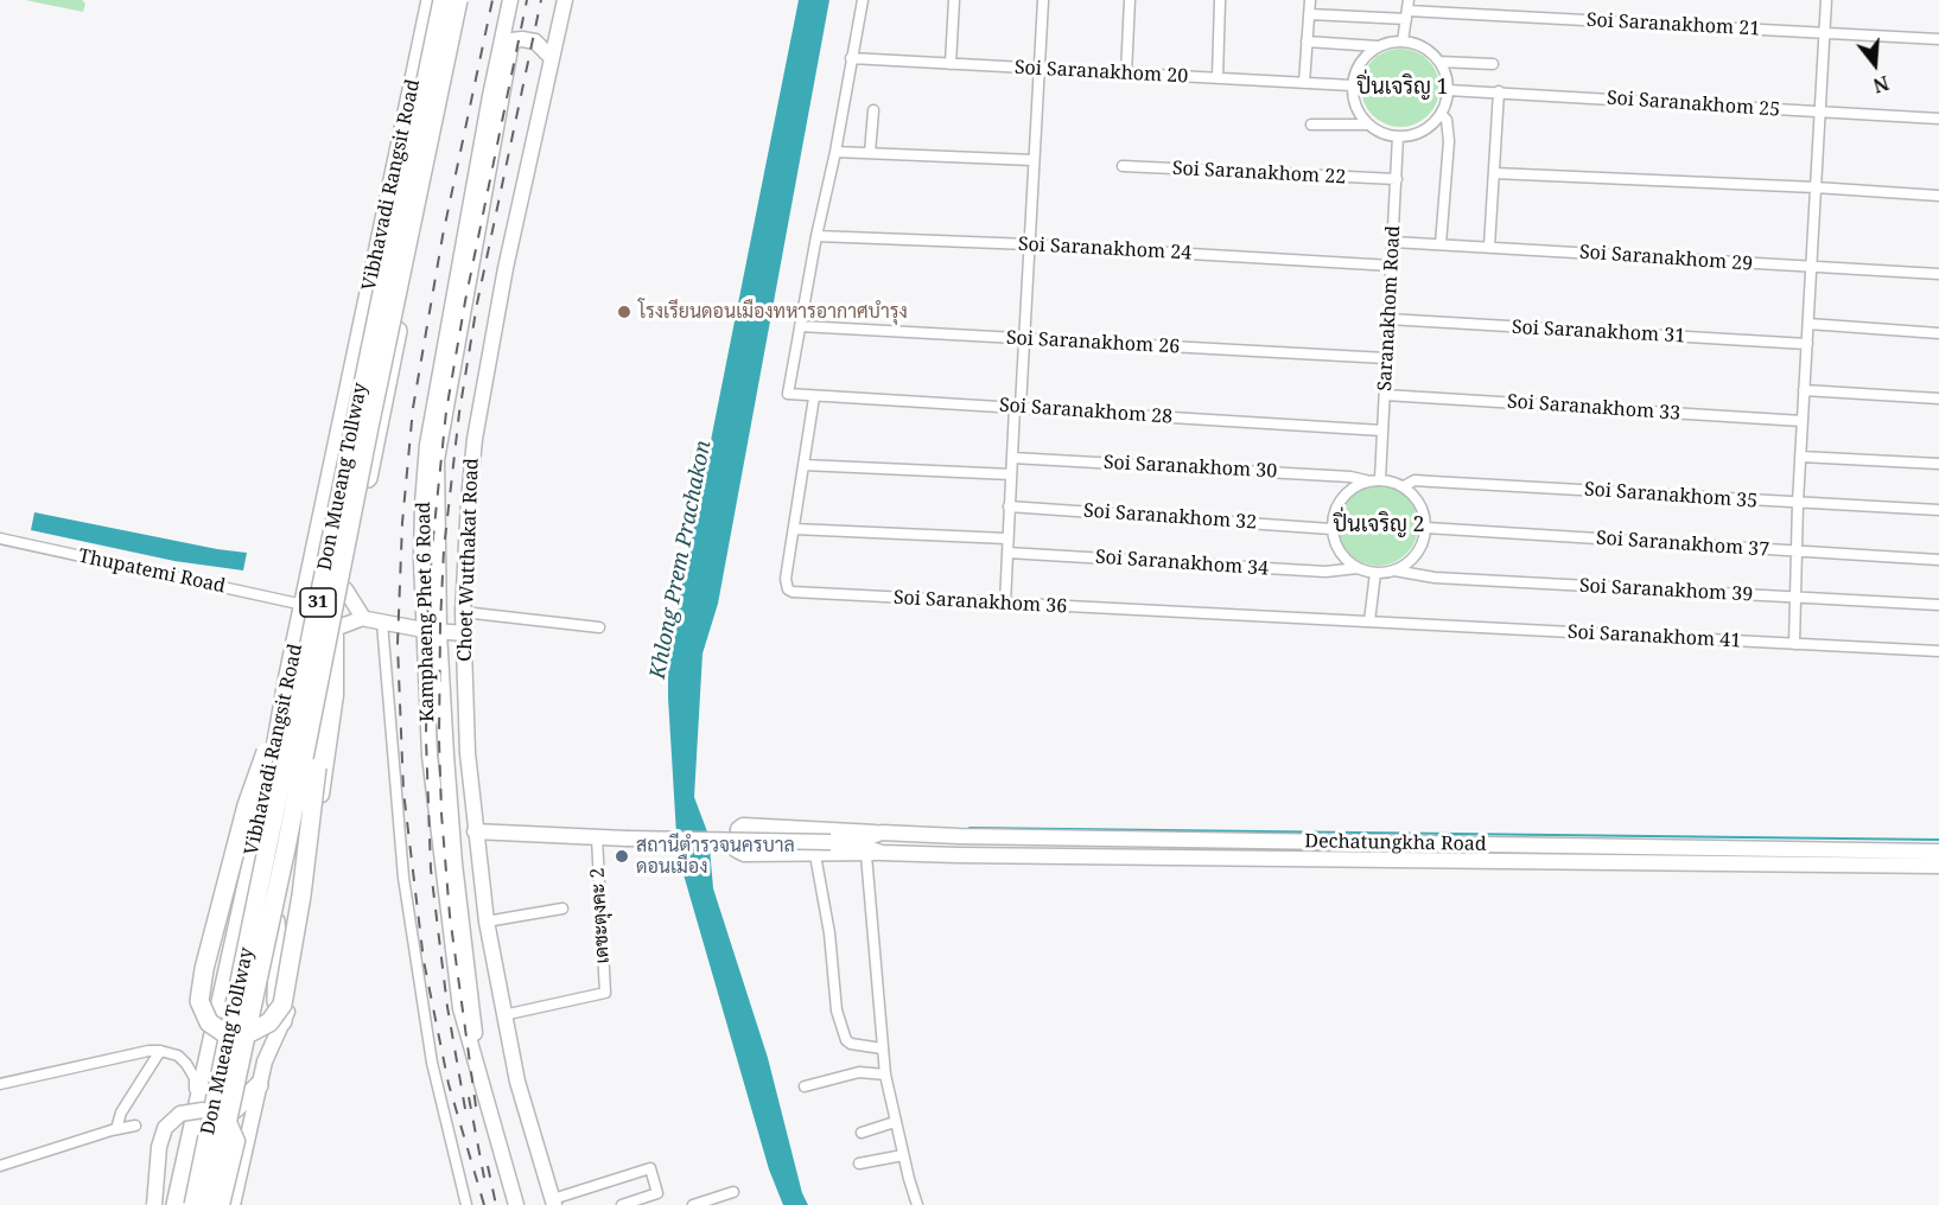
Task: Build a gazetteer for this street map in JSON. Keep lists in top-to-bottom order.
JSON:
{
  "streets": {
    "highway": ["Vibhavadi Rangsit Road", "Don Mueang Tollway", "31"],
    "main road": ["Choet Wutthakat Road", "Kamphaeng Phet 6 Road", "Dechatungkha Road"],
    "street": [
      "Soi Saranakhom 21",
      "Soi Saranakhom 20",
      "Soi Saranakhom 25",
      "Soi Saranakhom 22",
      "Soi Saranakhom 24",
      "Soi Saranakhom 29",
      "Saranakhom Road",
      "Soi Saranakhom 31",
      "Soi Saranakhom 26",
      "Soi Saranakhom 33",
      "Soi Saranakhom 28",
      "Soi Saranakhom 30",
      "Soi Saranakhom 35",
      "Soi Saranakhom 32",
      "Soi Saranakhom 37",
      "Soi Saranakhom 34",
      "Thupatemi Road",
      "Soi Saranakhom 39",
      "Soi Saranakhom 36",
      "Soi Saranakhom 41",
      "เดชะตุงคะ 2"
    ]
  },
  "crossings": [
    ["Soi Saranakhom 20", "Soi Saranakhom 25"],
    ["Soi Saranakhom 20", "Saranakhom Road"],
    ["Soi Saranakhom 25", "Saranakhom Road"],
    ["Soi Saranakhom 22", "Saranakhom Road"],
    ["Vibhavadi Rangsit Road", "Don Mueang Tollway"],
    ["Vibhavadi Rangsit Road", "Thupatemi Road"],
    ["Soi Saranakhom 24", "Saranakhom Road"],
    ["Soi Saranakhom 29", "Saranakhom Road"],
    ["Saranakhom Road", "Soi Saranakhom 31"],
    ["Saranakhom Road", "Soi Saranakhom 26"],
    ["Saranakhom Road", "Soi Saranakhom 33"],
    ["Saranakhom Road", "Soi Saranakhom 28"],
    ["Saranakhom Road", "Soi Saranakhom 30"],
    ["Saranakhom Road", "Soi Saranakhom 35"],
    ["Saranakhom Road", "Soi Saranakhom 32"],
    ["Saranakhom Road", "Soi Saranakhom 37"],
    ["Saranakhom Road", "Soi Saranakhom 34"],
    ["Saranakhom Road", "Soi Saranakhom 39"],
    ["Soi Saranakhom 26", "Soi Saranakhom 28"],
    ["Soi Saranakhom 28", "Soi Saranakhom 36"],
    ["Soi Saranakhom 30", "Soi Saranakhom 35"],
    ["Soi Saranakhom 30", "Soi Saranakhom 32"],
    ["Soi Saranakhom 30", "Soi Saranakhom 37"],
    ["Soi Saranakhom 30", "Soi Saranakhom 34"],
    ["Soi Saranakhom 30", "Soi Saranakhom 39"],
    ["Soi Saranakhom 35", "Soi Saranakhom 32"],
    ["Soi Saranakhom 35", "Soi Saranakhom 37"],
    ["Soi Saranakhom 35", "Soi Saranakhom 34"],
    ["Soi Saranakhom 35", "Soi Saranakhom 39"],
    ["Soi Saranakhom 32", "Soi Saranakhom 37"],
    ["Soi Saranakhom 32", "Soi Saranakhom 34"],
    ["Soi Saranakhom 32", "Soi Saranakhom 39"],
    ["Soi Saranakhom 37", "Soi Saranakhom 34"],
    ["Soi Saranakhom 37", "Soi Saranakhom 39"],
    ["Choet Wutthakat Road", "Kamphaeng Phet 6 Road"],
    ["Choet Wutthakat Road", "Dechatungkha Road"],
    ["Choet Wutthakat Road", "เดชะตุงคะ 2"],
    ["Soi Saranakhom 34", "Soi Saranakhom 39"],
    ["Soi Saranakhom 36", "Soi Saranakhom 41"],
    ["Dechatungkha Road", "เดชะตุงคะ 2"]
  ],
  "districts": ["ปิ่นเจริญ 1", "ปิ่นเจริญ 2"],
  "water": ["Khlong Prem Prachakon"],
  "places": ["โรงเรียนดอนเมืองทหารอากาศบำรุง", "สถานีตำรวจนครบาล ดอนเมือง"],
  "north": "bottom"
}
